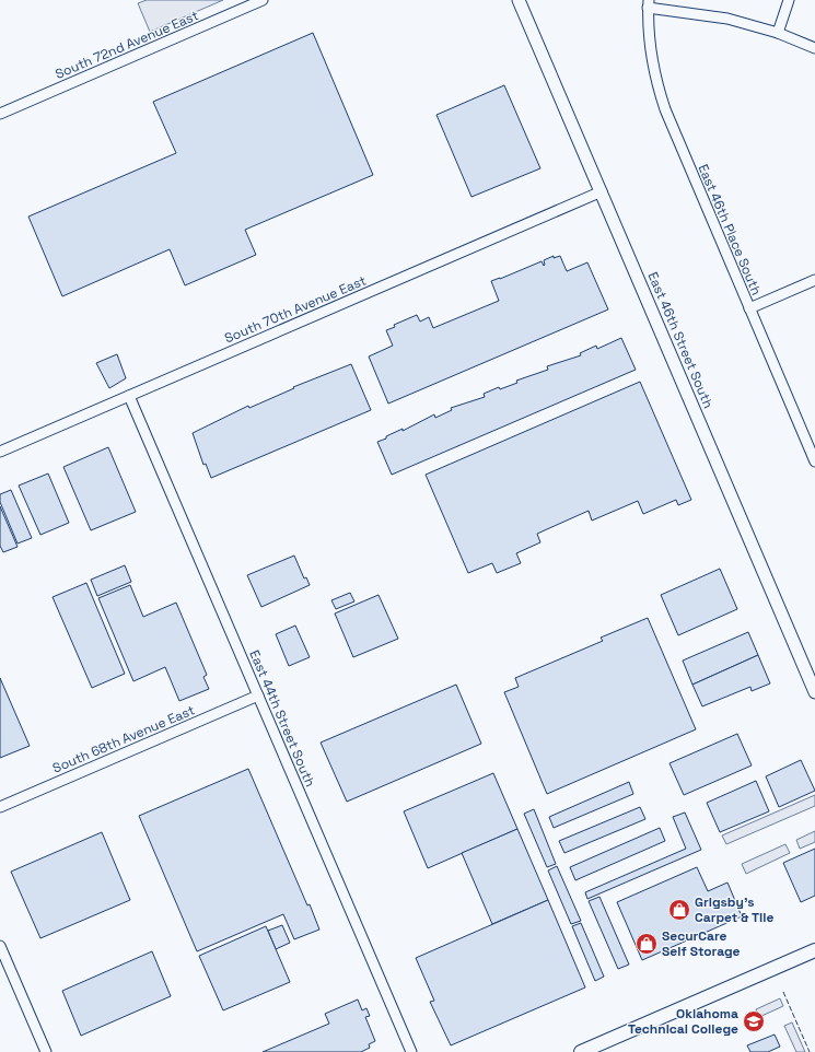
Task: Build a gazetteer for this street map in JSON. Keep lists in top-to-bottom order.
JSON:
{
  "streets": {
    "street": [
      "South 72nd Avenue East",
      "East 46th Place South",
      "South 70th Avenue East",
      "East 46th Street South",
      "East 44th Street South",
      "South 68th Avenue East"
    ]
  },
  "crossings": [
    ["South 70th Avenue East", "East 46th Street South"],
    ["South 70th Avenue East", "East 44th Street South"],
    ["East 44th Street South", "South 68th Avenue East"]
  ],
  "places": {
    "shop": ["Grigsby's Carpet & Tile", "SecurCare Self Storage"],
    "school or university": ["Oklahoma Technical College"]
  }
}
